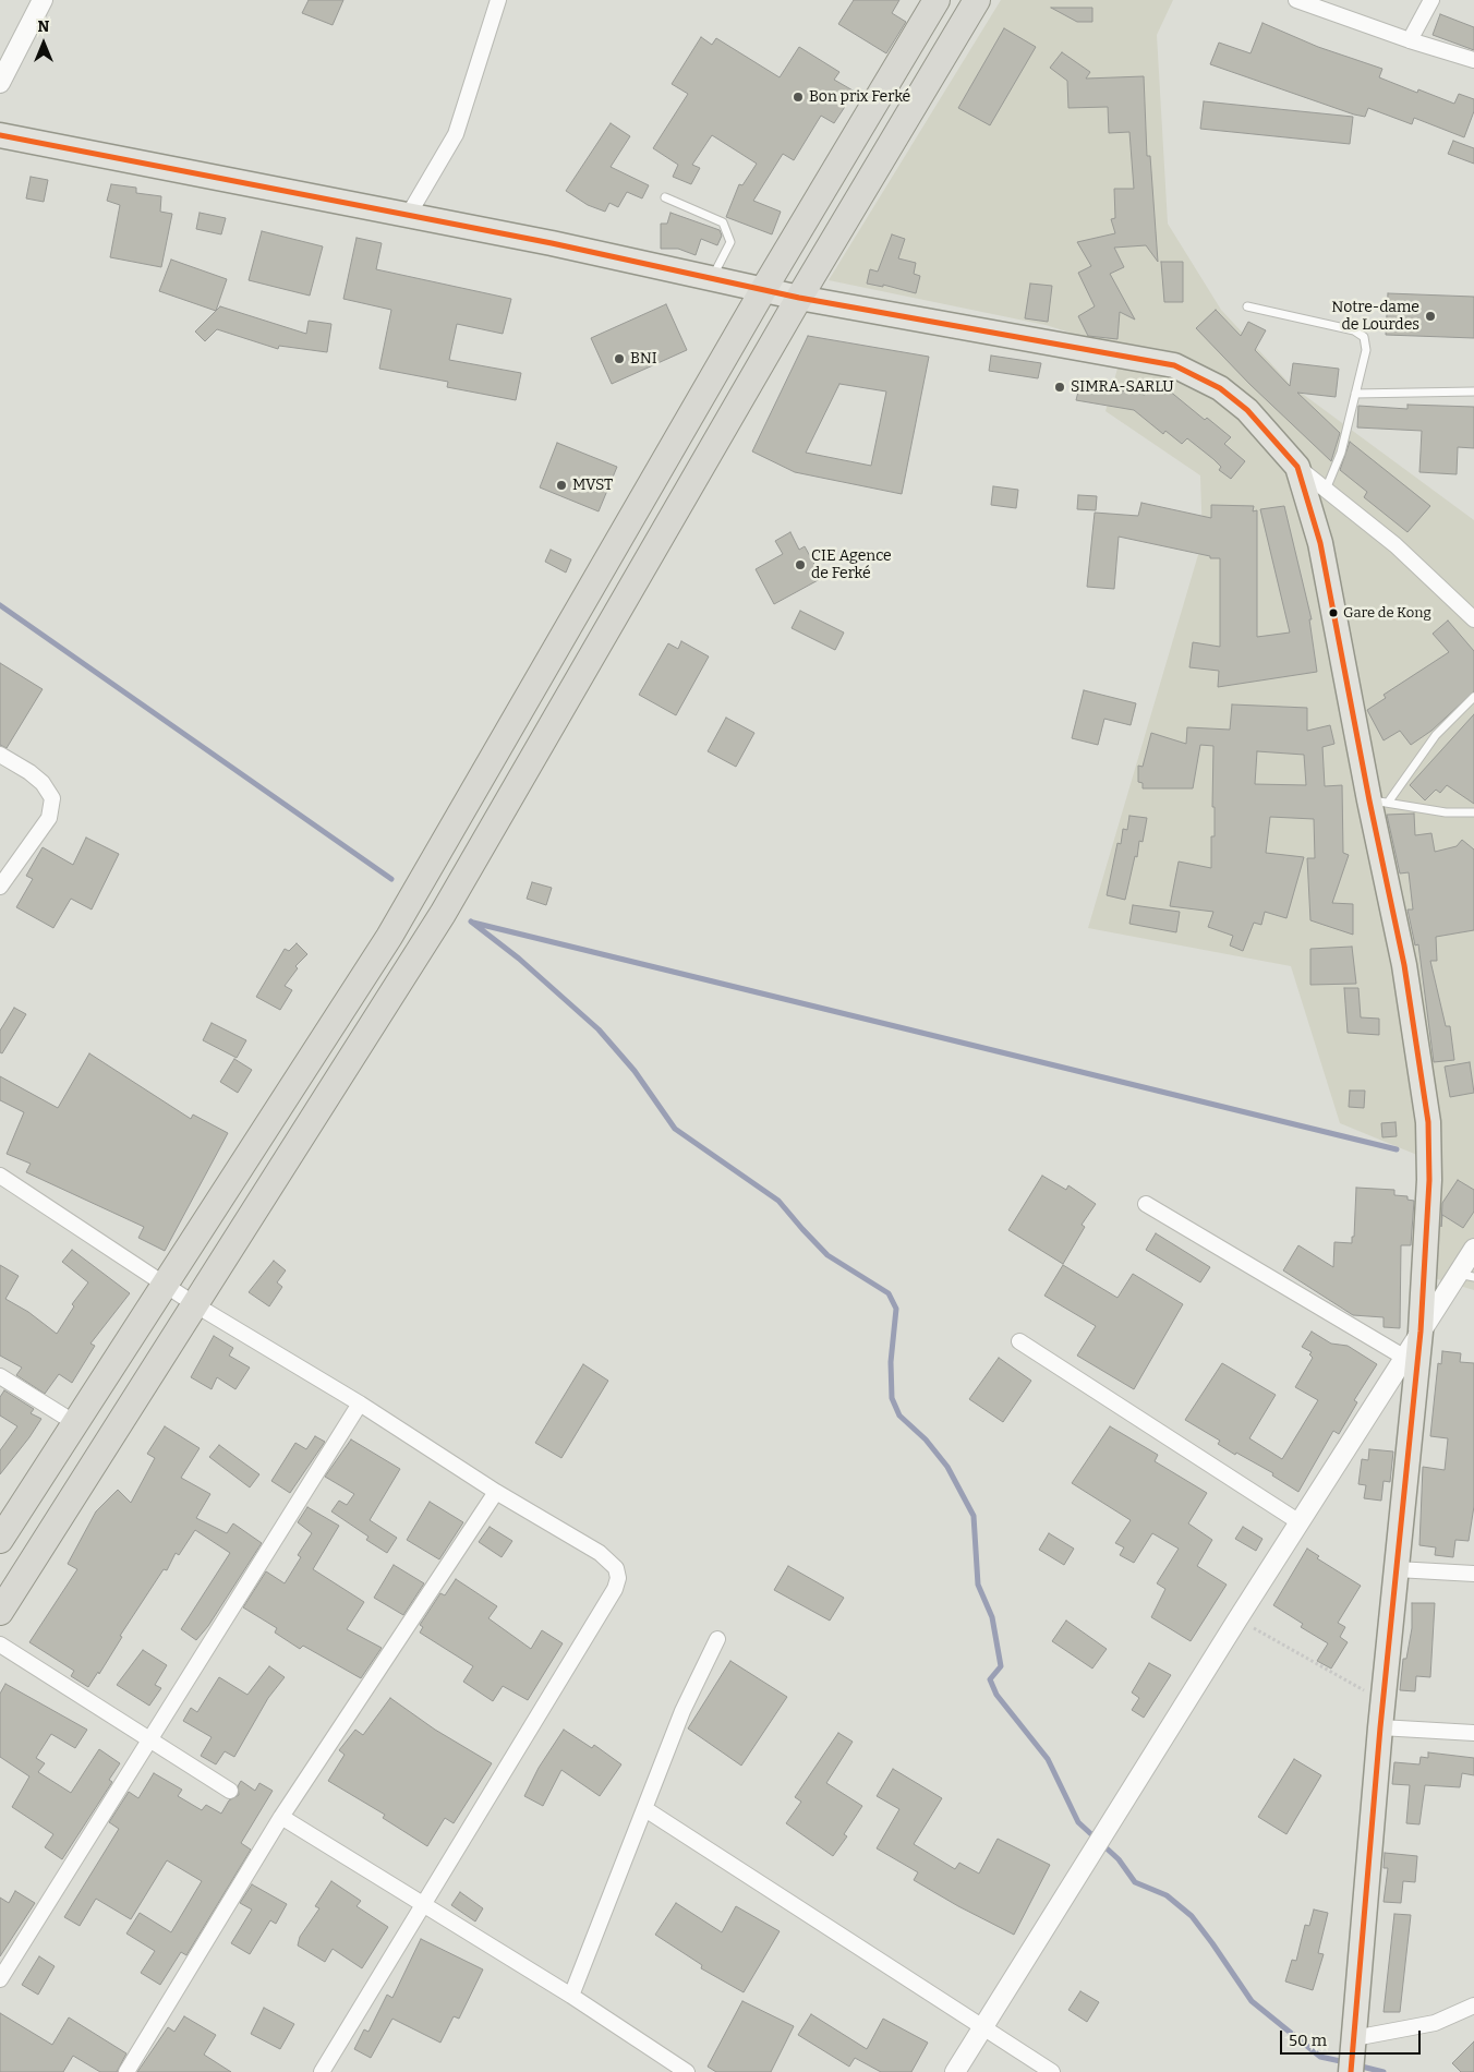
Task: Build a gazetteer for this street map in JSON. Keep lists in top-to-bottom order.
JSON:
{
  "places": [
    "Bon prix Ferké",
    "Notre-dame de Lourdes",
    "BNI",
    "SIMRA-SARLU",
    "MVST",
    "CIE Agence de Ferké",
    "Gare de Kong"
  ],
  "scale_bar": "50 m",
  "north": "top"
}
